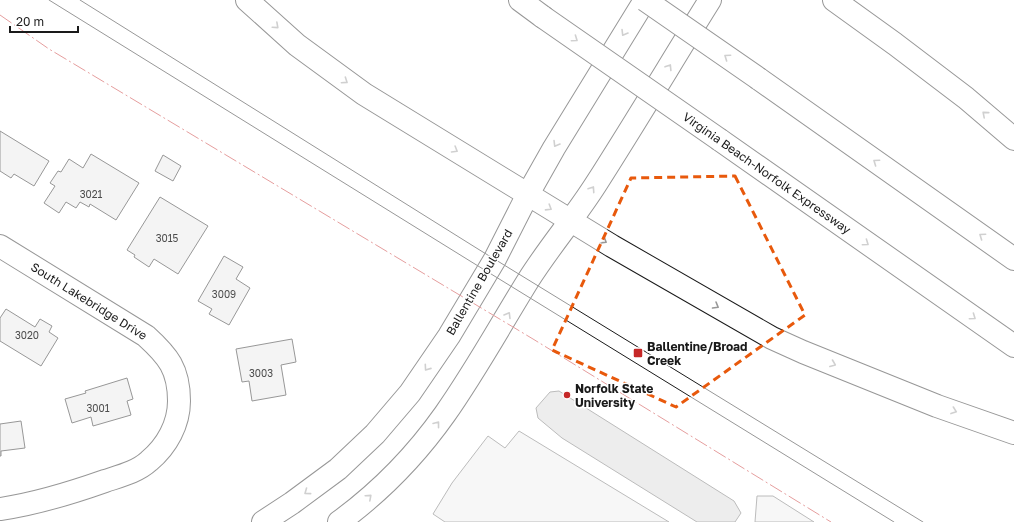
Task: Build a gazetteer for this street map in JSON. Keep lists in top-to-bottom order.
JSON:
{
  "streets": {
    "main road": ["Virginia Beach-Norfolk Expressway", "Ballentine Boulevard", "South Lakebridge Drive"]
  },
  "places": {
    "transit": ["Ballentine/Broad Creek"],
    "other": ["Norfolk State University"]
  },
  "house_numbers": [
    "3021",
    "3015",
    "3009",
    "3020",
    "3003",
    "3001"
  ],
  "scale_bar": "20 m"
}
